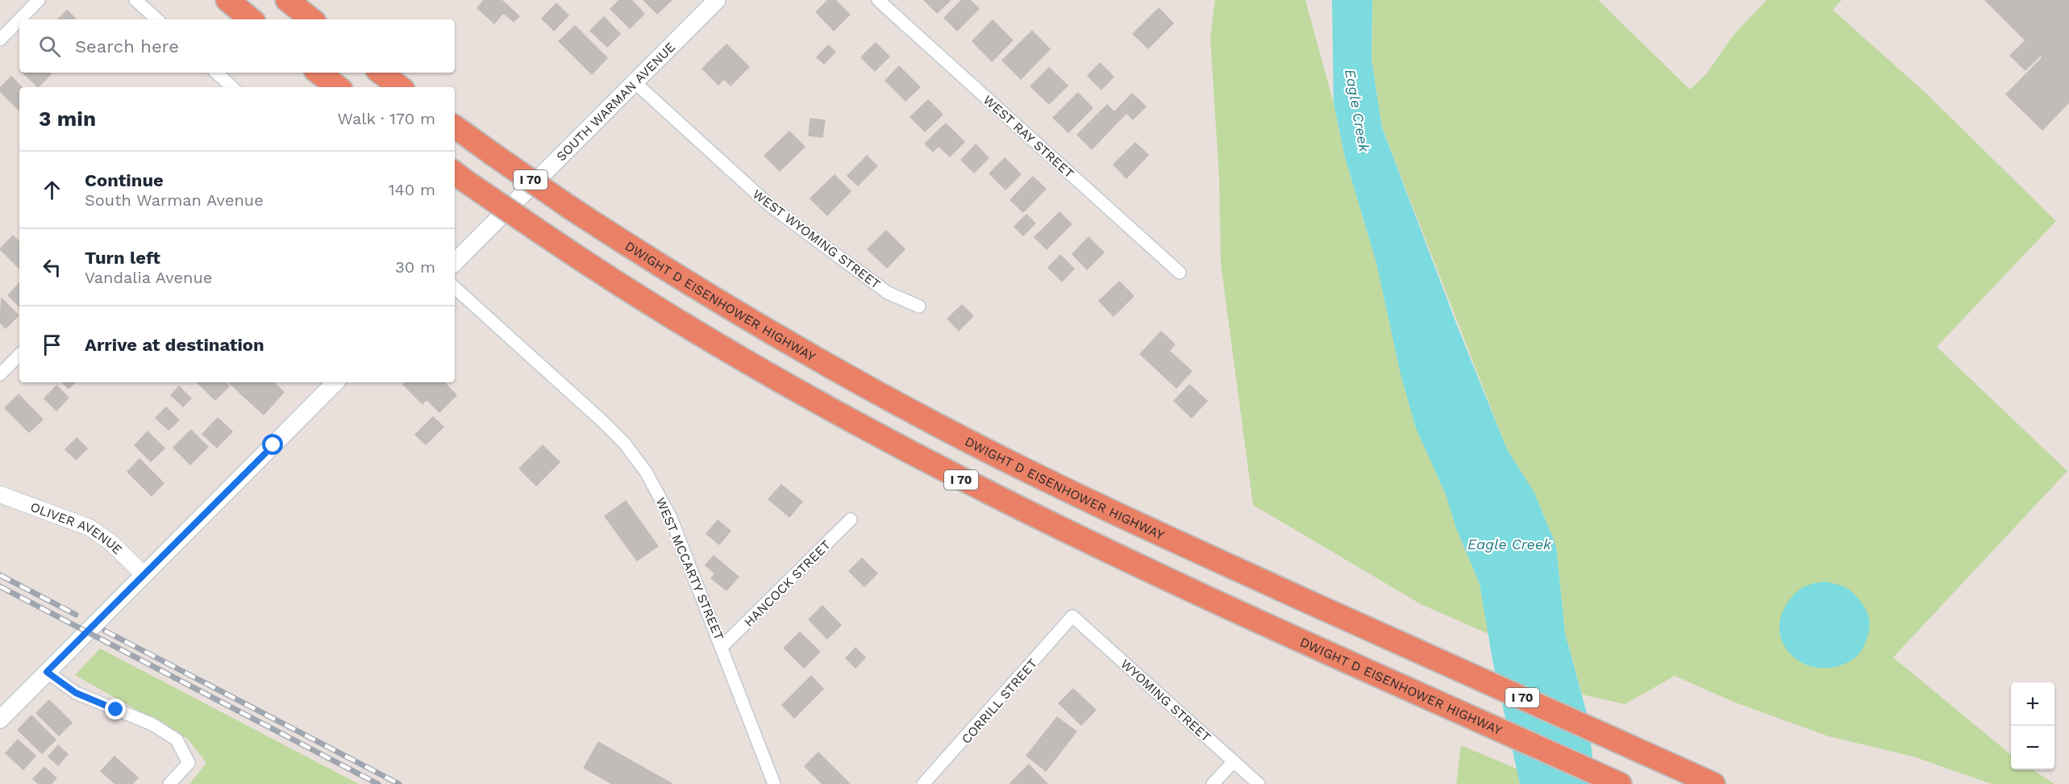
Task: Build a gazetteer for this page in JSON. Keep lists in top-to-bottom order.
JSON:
{
  "streets": {
    "highway": ["I 70", "DWIGHT D EISENHOWER HIGHWAY"],
    "main road": ["SOUTH WARMAN AVENUE"],
    "street": [
      "WEST RAY STREET",
      "WEST WYOMING STREET",
      "OLIVER AVENUE",
      "WEST MCCARTY STREET",
      "HANCOCK STREET",
      "WYOMING STREET",
      "CORRILL STREET"
    ]
  },
  "crossings": [
    ["SOUTH WARMAN AVENUE", "WEST WYOMING STREET"],
    ["WEST MCCARTY STREET", "HANCOCK STREET"],
    ["WYOMING STREET", "CORRILL STREET"]
  ],
  "water": ["Eagle Creek"],
  "page": {
    "search": "Search here",
    "heading": ["3 min", "Walk · 170 m"],
    "list": [
      ["Continue", "South Warman Avenue", "140 m"],
      ["Turn left", "Vandalia Avenue", "30 m"],
      "Arrive at destination"
    ],
    "map_buttons": ["+", "−"]
  }
}
